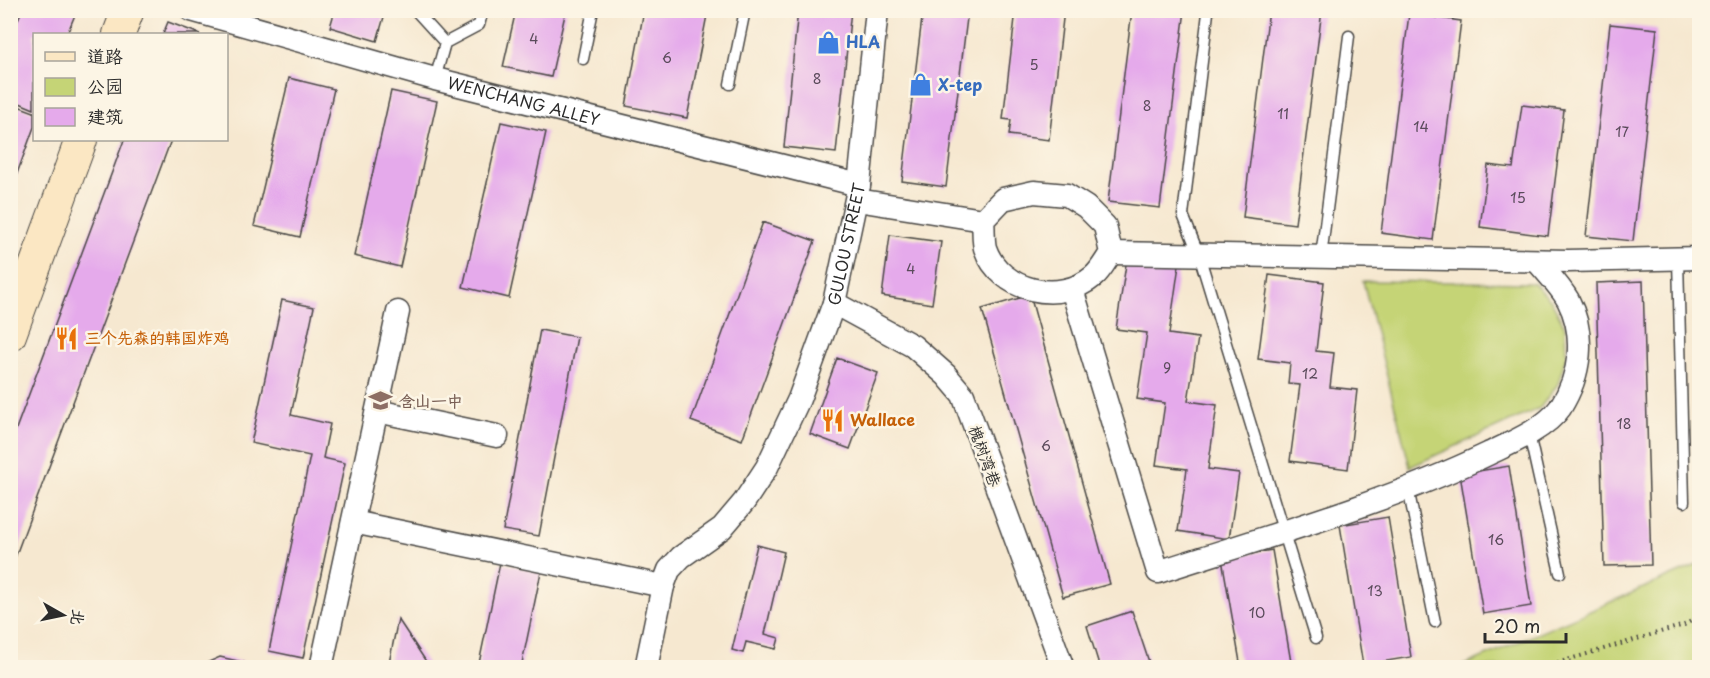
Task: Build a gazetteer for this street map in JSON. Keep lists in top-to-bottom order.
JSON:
{
  "streets": {
    "street": ["WENCHANG ALLEY", "GULOU STREET", "槐树湾巷"]
  },
  "crossings": [
    ["WENCHANG ALLEY", "GULOU STREET"],
    ["GULOU STREET", "槐树湾巷"]
  ],
  "places": {
    "shop": ["HLA", "X-tep"],
    "restaurant": ["三个先森的韩国炸鸡", "Wallace"],
    "school or university": ["含山一中"]
  },
  "house_numbers": [
    "4",
    "6",
    "5",
    "8",
    "8",
    "11",
    "14",
    "17",
    "15",
    "4",
    "9",
    "12",
    "18",
    "6",
    "16",
    "13",
    "10"
  ],
  "legend": ["道路", "公园", "建筑"],
  "scale_bar": "20 m",
  "north": "right"
}
